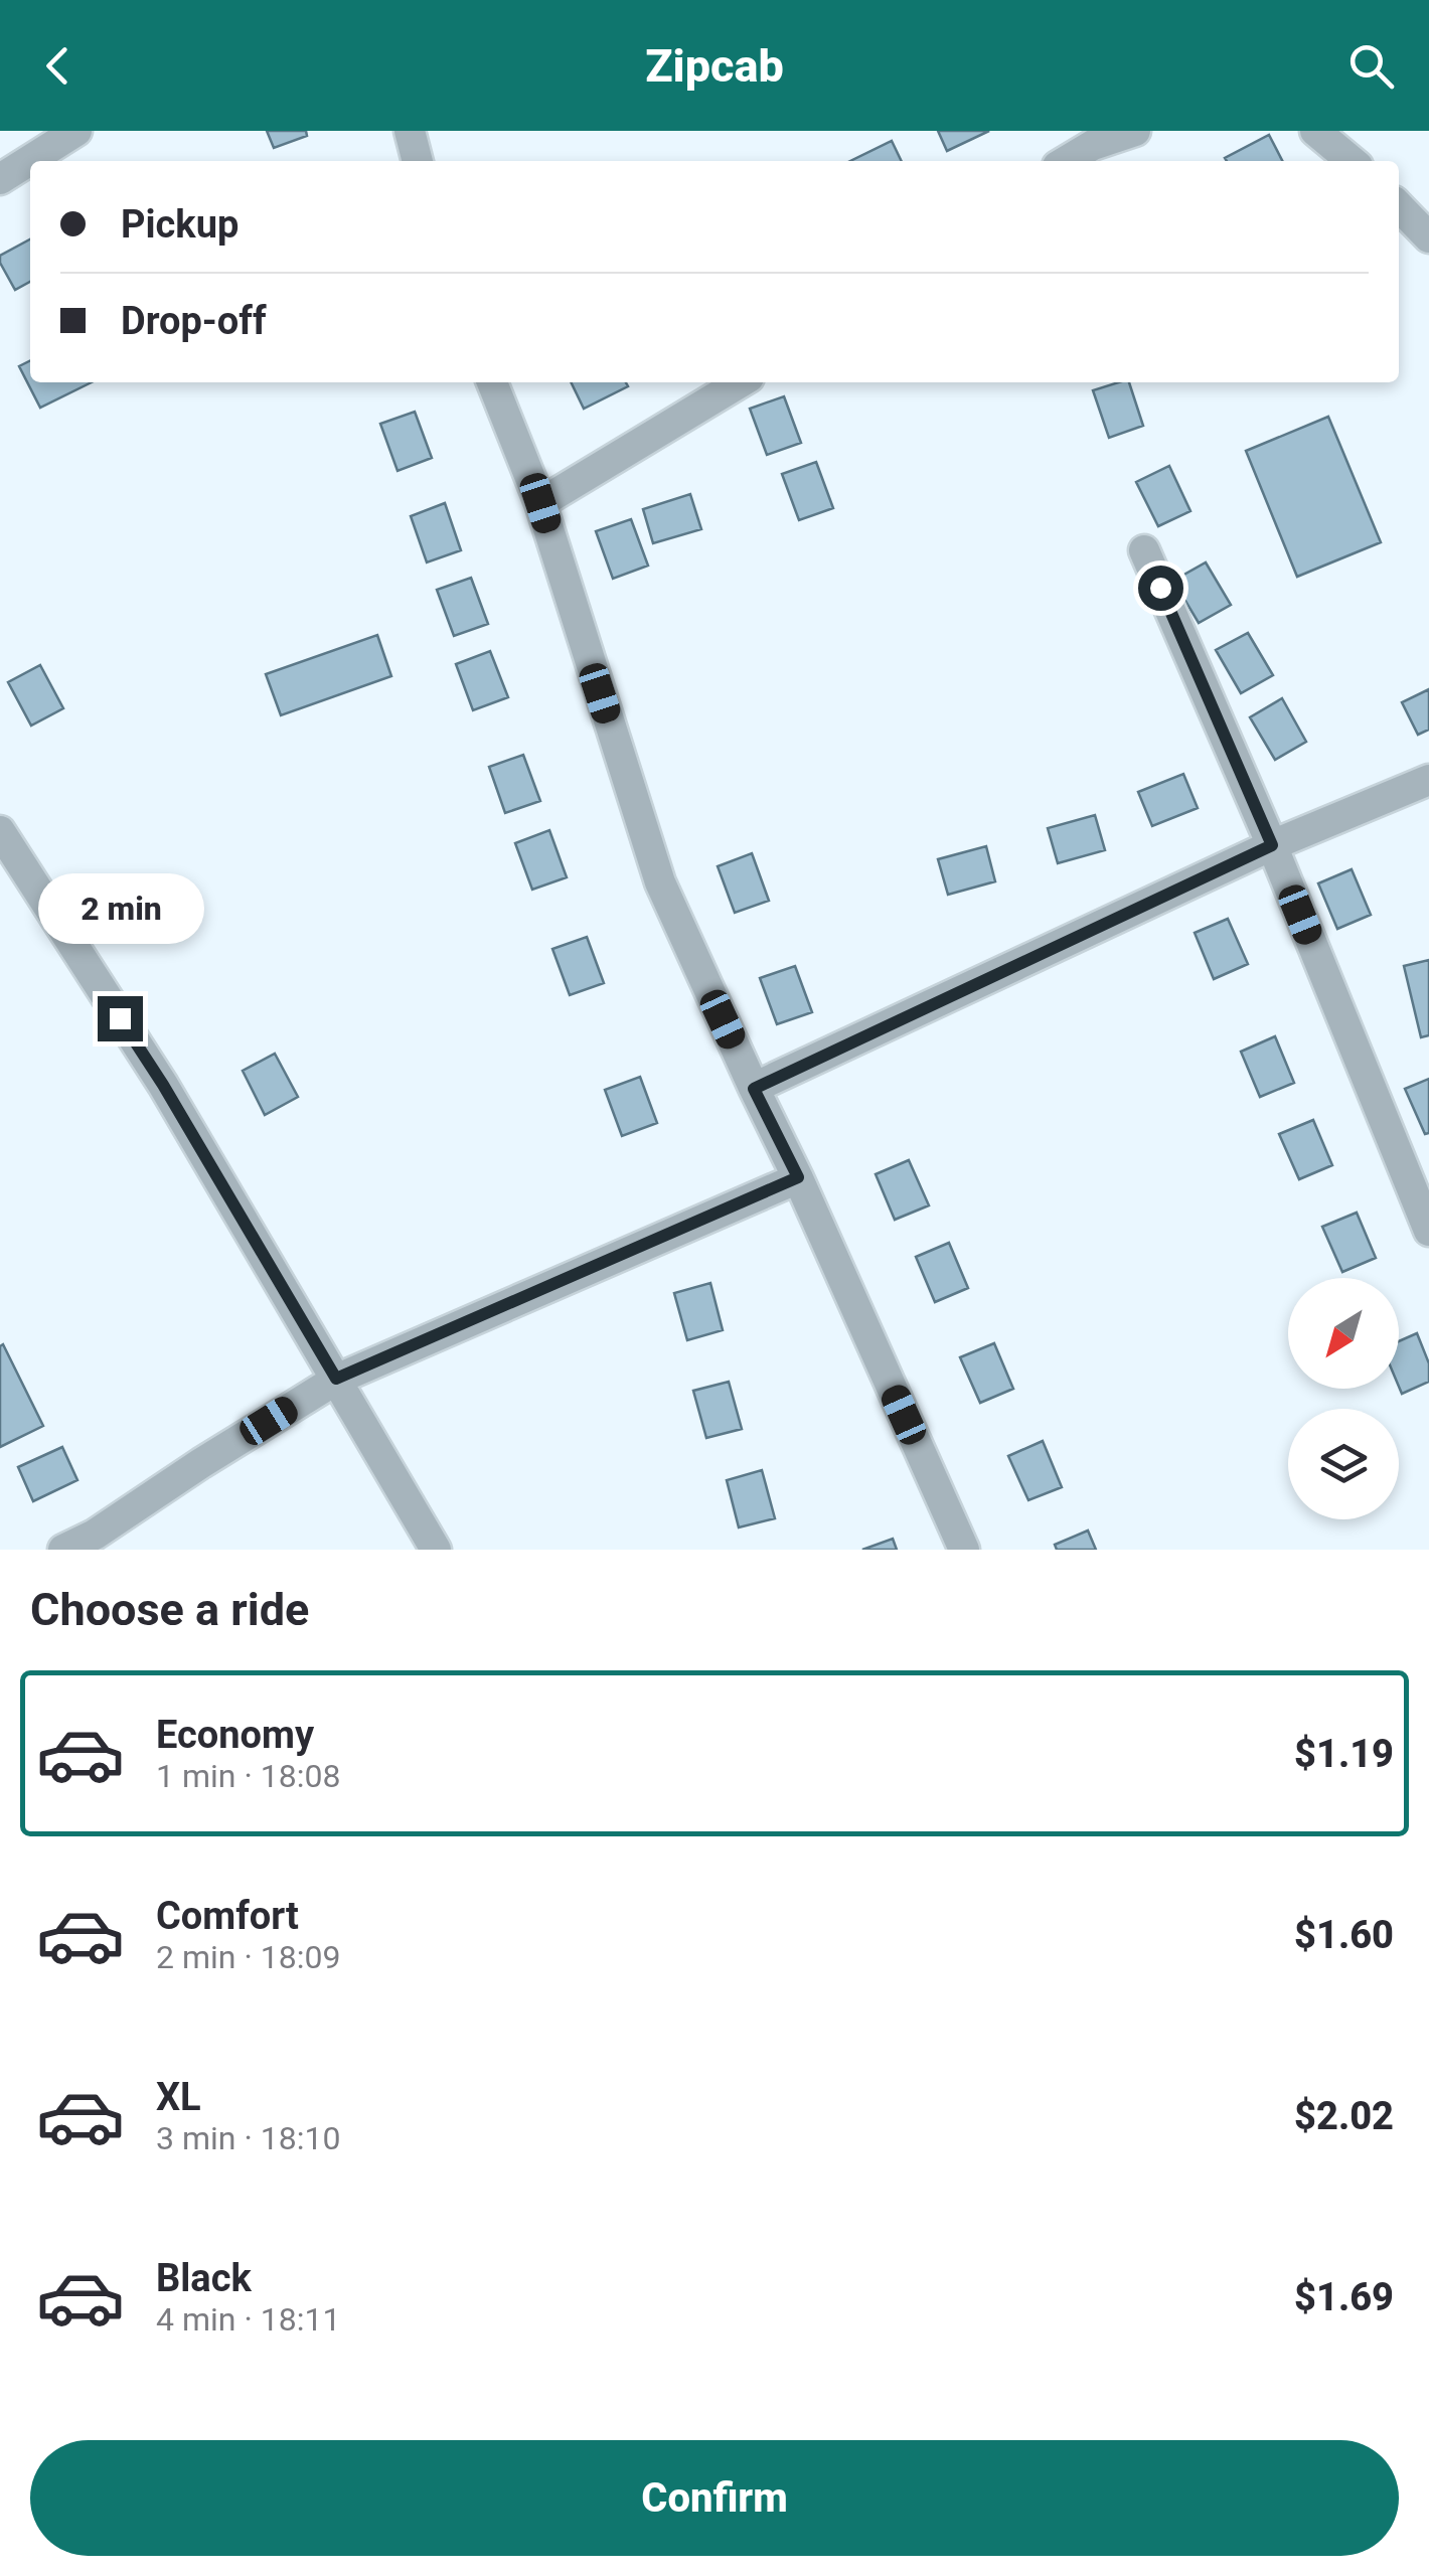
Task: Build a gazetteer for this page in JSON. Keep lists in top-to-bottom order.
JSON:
{
  "north": "bottom left",
  "page": {
    "header": "Zipcab",
    "banner": ["Pickup", "Drop-off"],
    "bubble": "2 min",
    "heading": "Choose a ride",
    "list": [
      {
        "name": "Economy",
        "note": "1 min · 18:08",
        "value": "$1.19"
      },
      {
        "name": "Comfort",
        "note": "2 min · 18:09",
        "value": "$1.60"
      },
      {
        "name": "XL",
        "note": "3 min · 18:10",
        "value": "$2.02"
      },
      {
        "name": "Black",
        "note": "4 min · 18:11",
        "value": "$1.69"
      }
    ],
    "buttons": "Confirm"
  }
}
